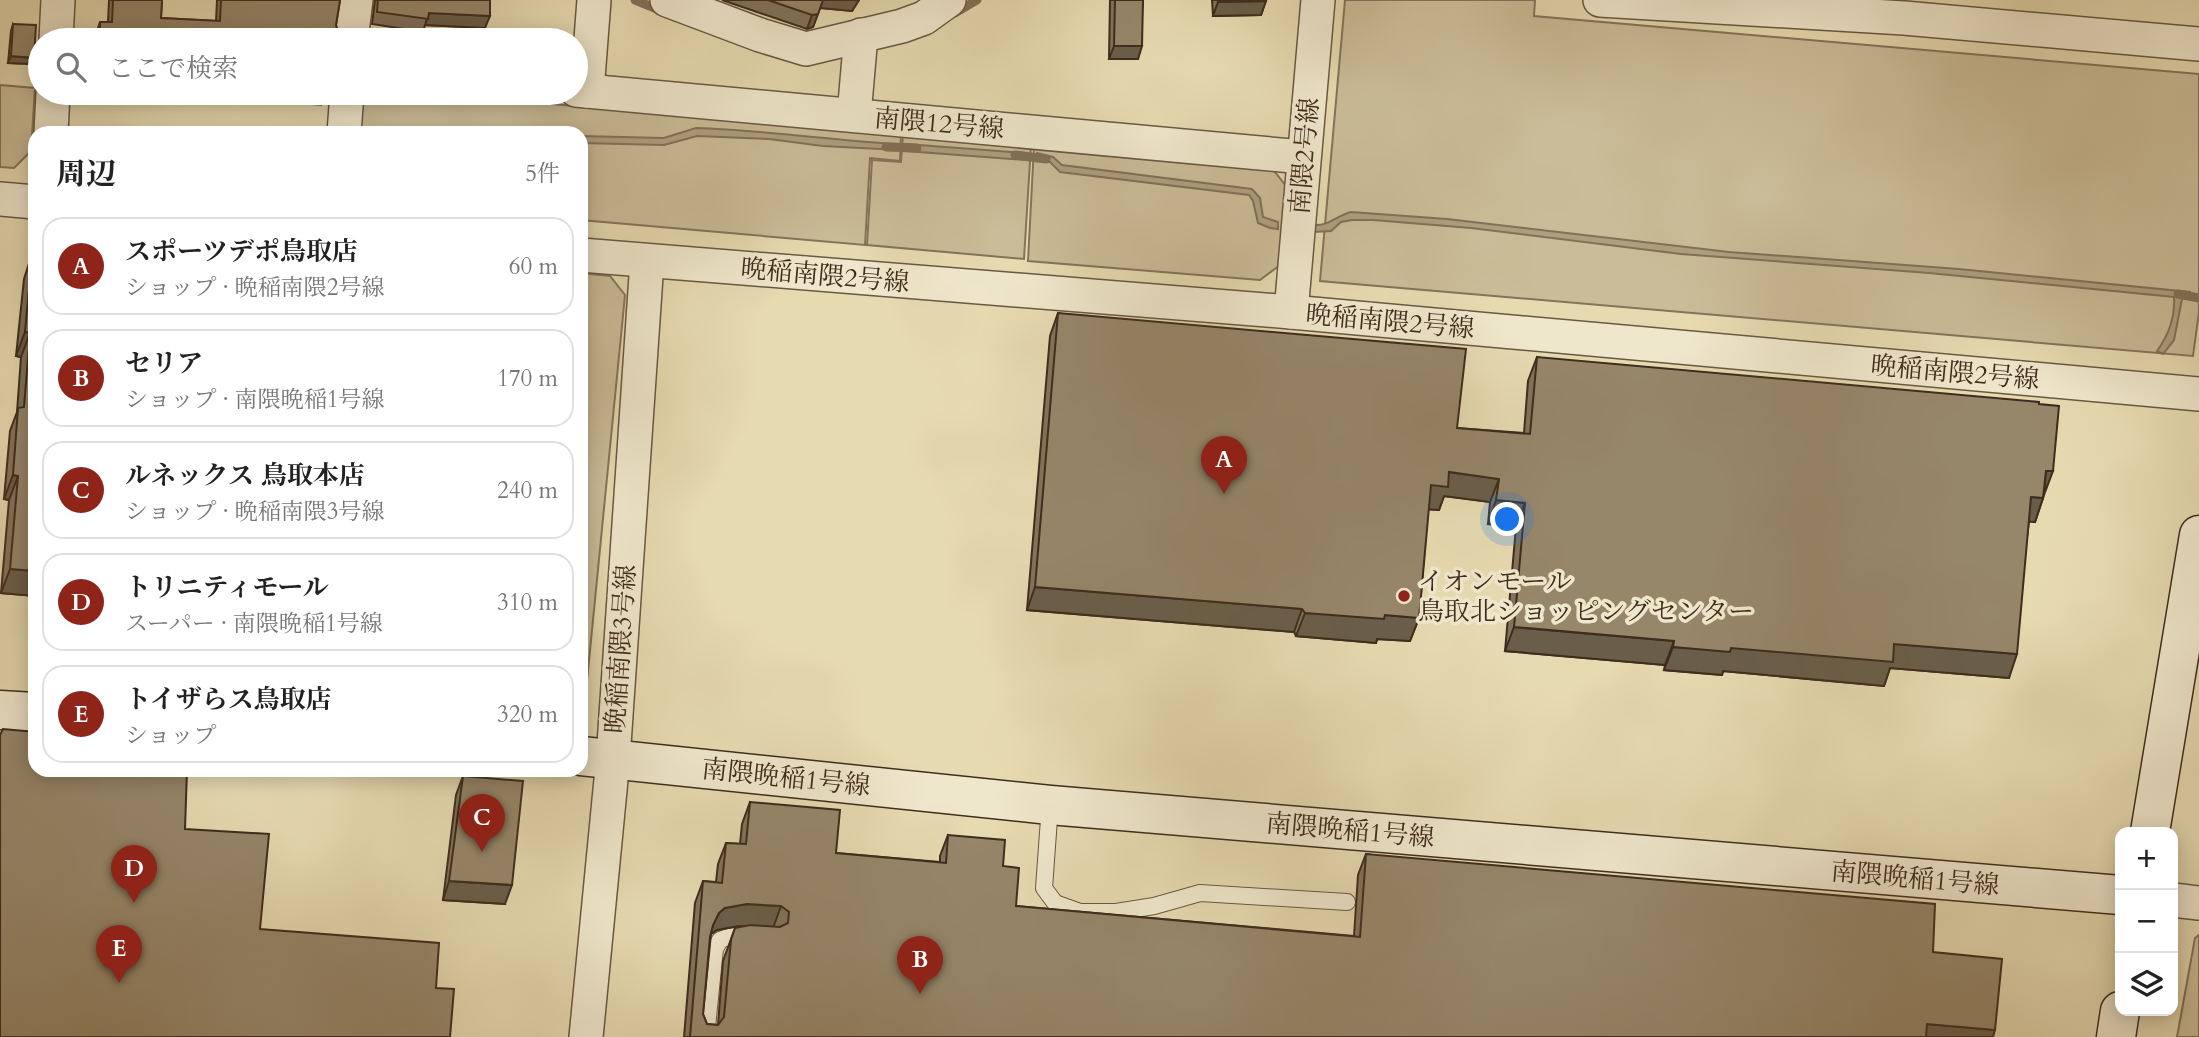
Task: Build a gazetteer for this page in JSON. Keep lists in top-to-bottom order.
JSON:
{
  "streets": {
    "street": [
      "南隈12号線",
      "南隈2号線",
      "晩稲南隈2号線",
      "晩稲南隈3号線",
      "南隈晩稲1号線"
    ]
  },
  "crossings": [
    ["南隈12号線", "南隈2号線"],
    ["南隈2号線", "晩稲南隈2号線"],
    ["晩稲南隈2号線", "晩稲南隈3号線"],
    ["晩稲南隈3号線", "南隈晩稲1号線"]
  ],
  "places": ["イオンモール 鳥取北ショッピングセンター"],
  "page": {
    "search": "ここで検索",
    "heading": ["周辺", "5件"],
    "list": [
      {
        "mark": "A",
        "name": "スポーツデポ鳥取店",
        "note": "ショップ · 晩稲南隈2号線",
        "value": "60 m"
      },
      {
        "mark": "B",
        "name": "セリア",
        "note": "ショップ · 南隈晩稲1号線",
        "value": "170 m"
      },
      {
        "mark": "C",
        "name": "ルネックス 鳥取本店",
        "note": "ショップ · 晩稲南隈3号線",
        "value": "240 m"
      },
      {
        "mark": "D",
        "name": "トリニティモール",
        "note": "スーパー · 南隈晩稲1号線",
        "value": "310 m"
      },
      {
        "mark": "E",
        "name": "トイザらス鳥取店",
        "note": "ショップ",
        "value": "320 m"
      }
    ],
    "pins": [
      "A",
      "C",
      "D",
      "E",
      "B"
    ],
    "map_buttons": ["+", "−"]
  }
}
